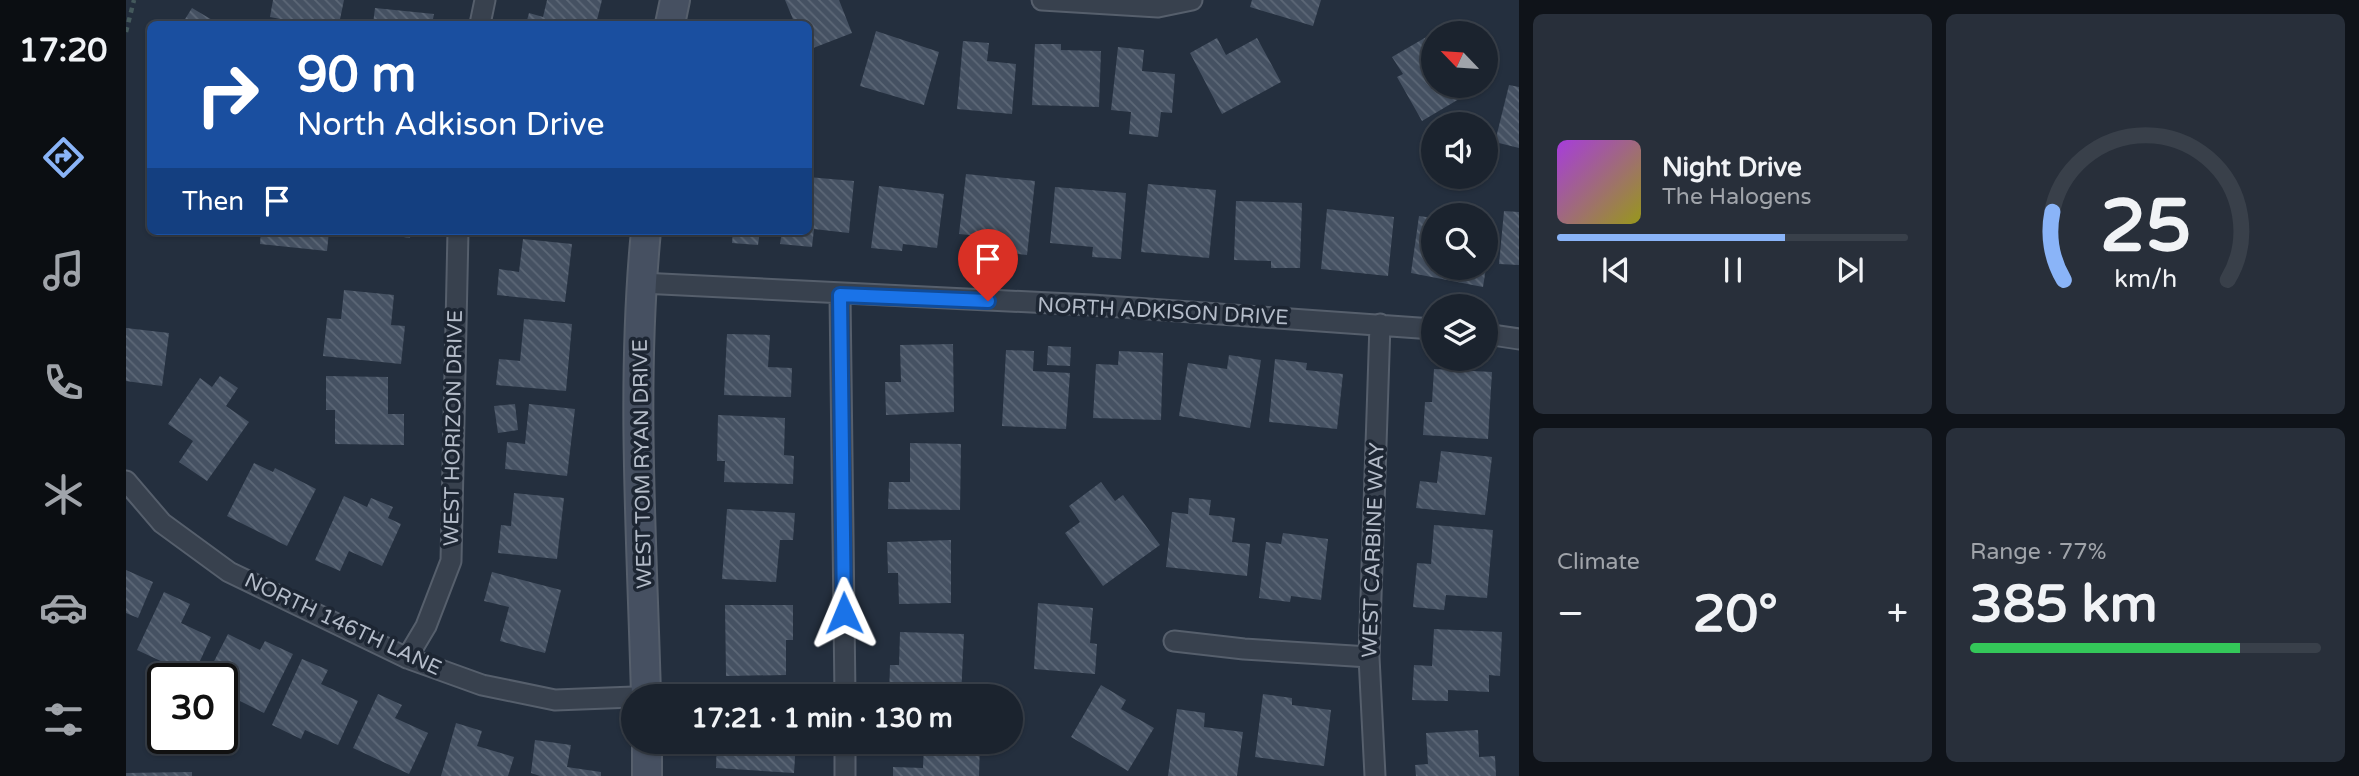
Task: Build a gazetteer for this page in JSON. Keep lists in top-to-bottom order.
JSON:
{
  "streets": {
    "street": [
      "NORTH ADKISON DRIVE",
      "WEST HORIZON DRIVE",
      "WEST TOM RYAN DRIVE",
      "WEST CARBINE WAY",
      "NORTH 146TH LANE"
    ]
  },
  "crossings": [
    ["NORTH ADKISON DRIVE", "WEST TOM RYAN DRIVE"],
    ["NORTH ADKISON DRIVE", "WEST CARBINE WAY"],
    ["WEST HORIZON DRIVE", "NORTH 146TH LANE"]
  ],
  "north": "top left",
  "page": {
    "tabs": "17:20",
    "turn": ["90 m", "North Adkison Drive"],
    "song": ["Night Drive", "The Halogens"],
    "then": "Then",
    "tile": [
      "Climate",
      ["Range · 77%", "385 km"]
    ],
    "heat": ["−", "20°", "+"],
    "limit": "30",
    "trip": "17:21 · 1 min · 130 m",
    "gauge": ["25", "km/h"]
  }
}
